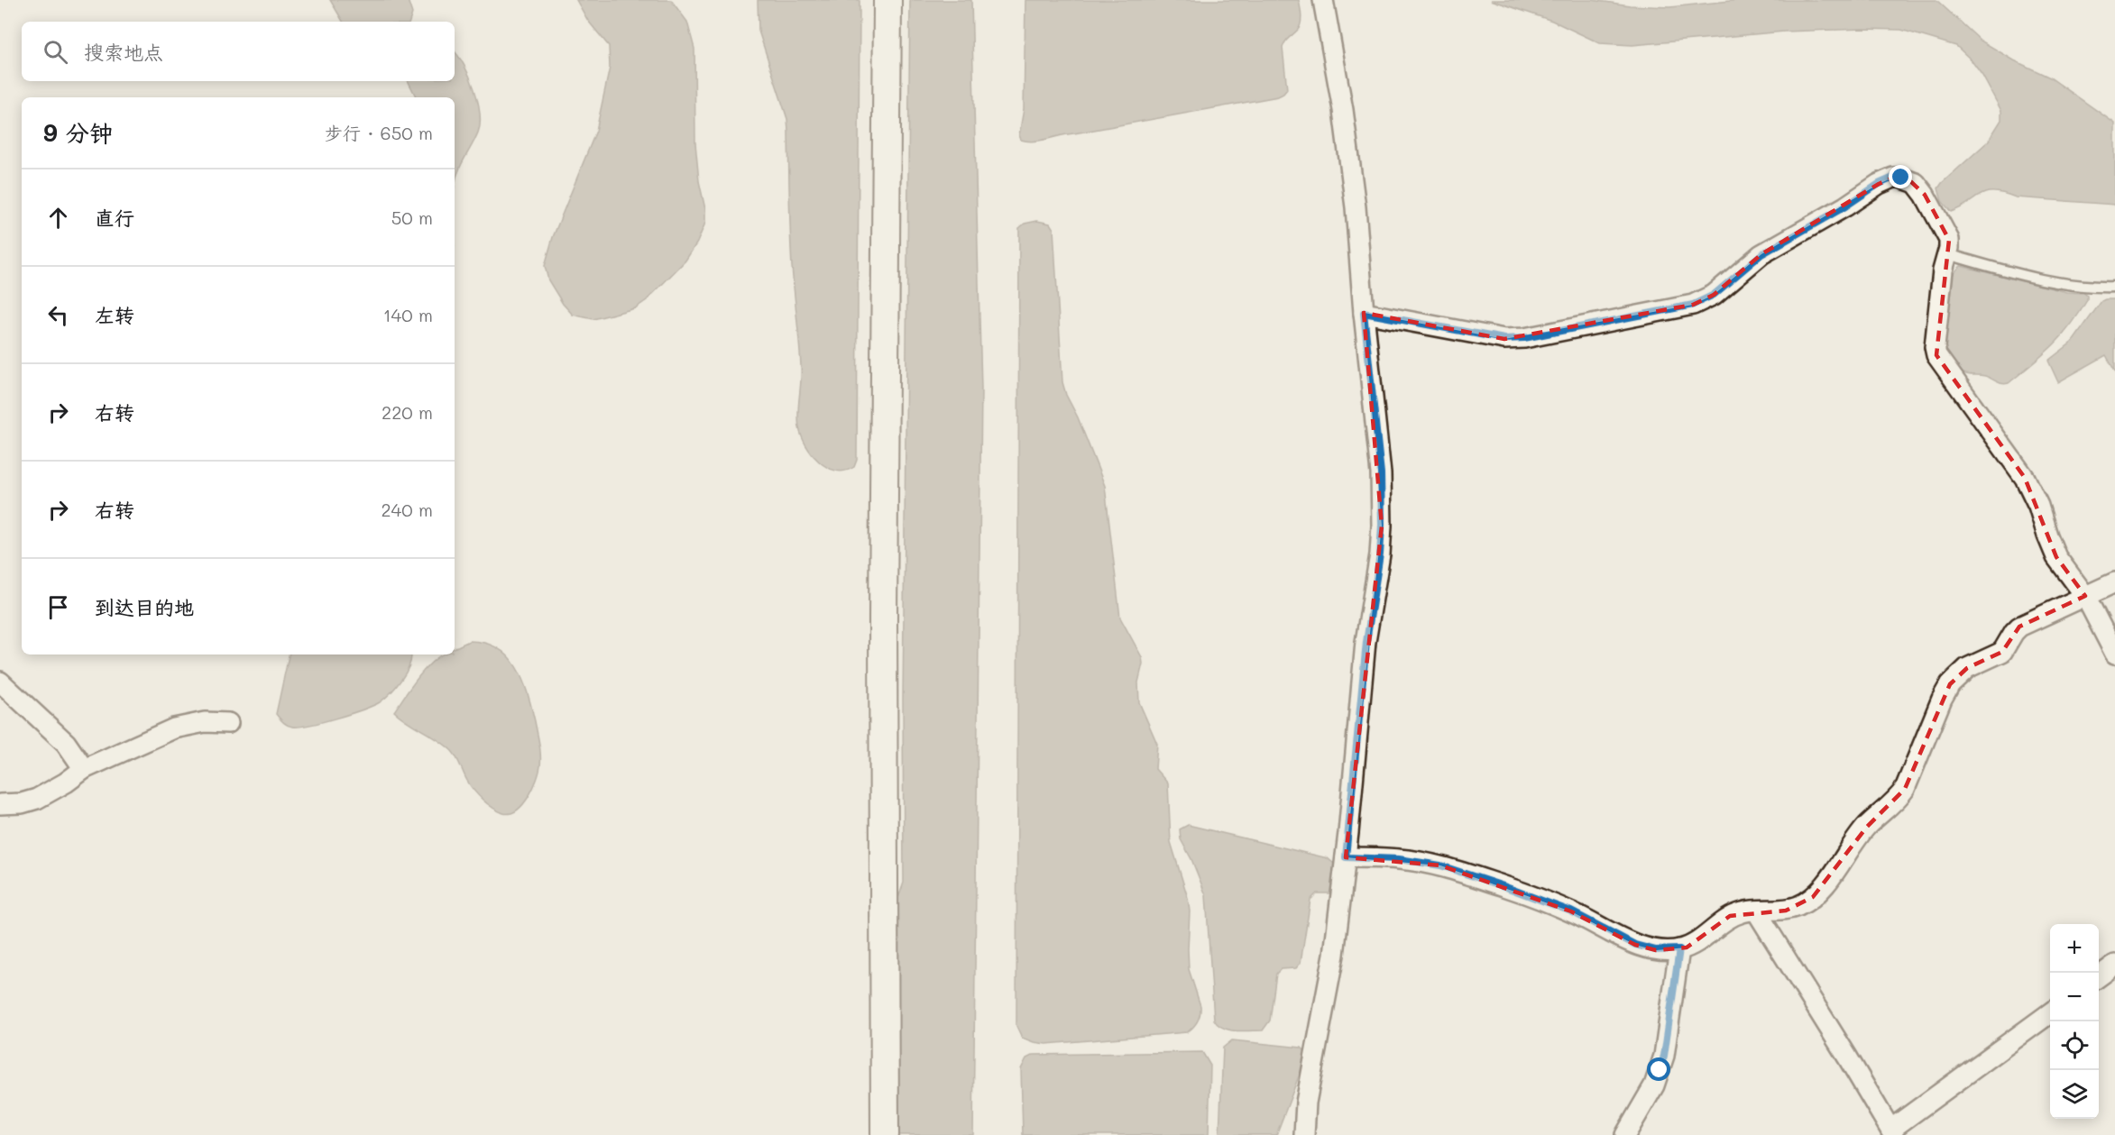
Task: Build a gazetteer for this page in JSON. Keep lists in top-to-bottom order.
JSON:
{
  "page": {
    "search": "搜索地点",
    "heading": ["9 分钟", "步行 · 650 m"],
    "list": [
      ["直行", "50 m"],
      ["左转", "140 m"],
      ["右转", "220 m"],
      ["右转", "240 m"],
      "到达目的地"
    ],
    "map_buttons": ["+", "−"]
  }
}
